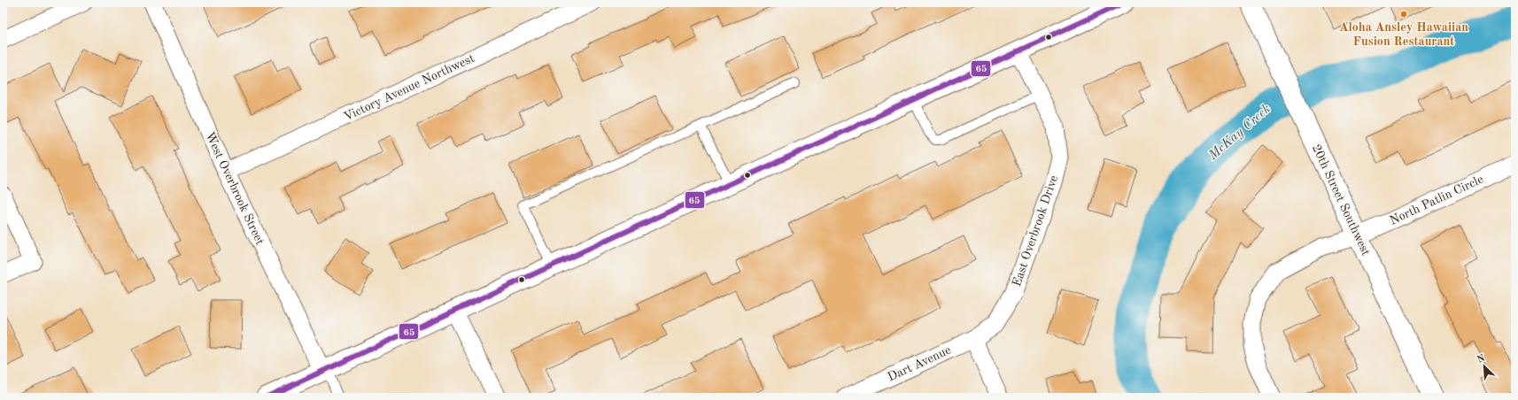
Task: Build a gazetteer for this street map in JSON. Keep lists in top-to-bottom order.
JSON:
{
  "streets": {
    "main road": ["20th Street Southwest"],
    "street": [
      "Victory Avenue Northwest",
      "West Overbrook Street",
      "North Patlin Circle",
      "East Overbrook Drive",
      "Dart Avenue"
    ]
  },
  "crossings": [
    ["Victory Avenue Northwest", "West Overbrook Street"],
    ["20th Street Southwest", "North Patlin Circle"],
    ["East Overbrook Drive", "Dart Avenue"]
  ],
  "water": ["McKay Creek"],
  "places": ["Aloha Ansley Hawaiian Fusion Restaurant"],
  "lines": ["transit line 65"],
  "north": "top left"
}
